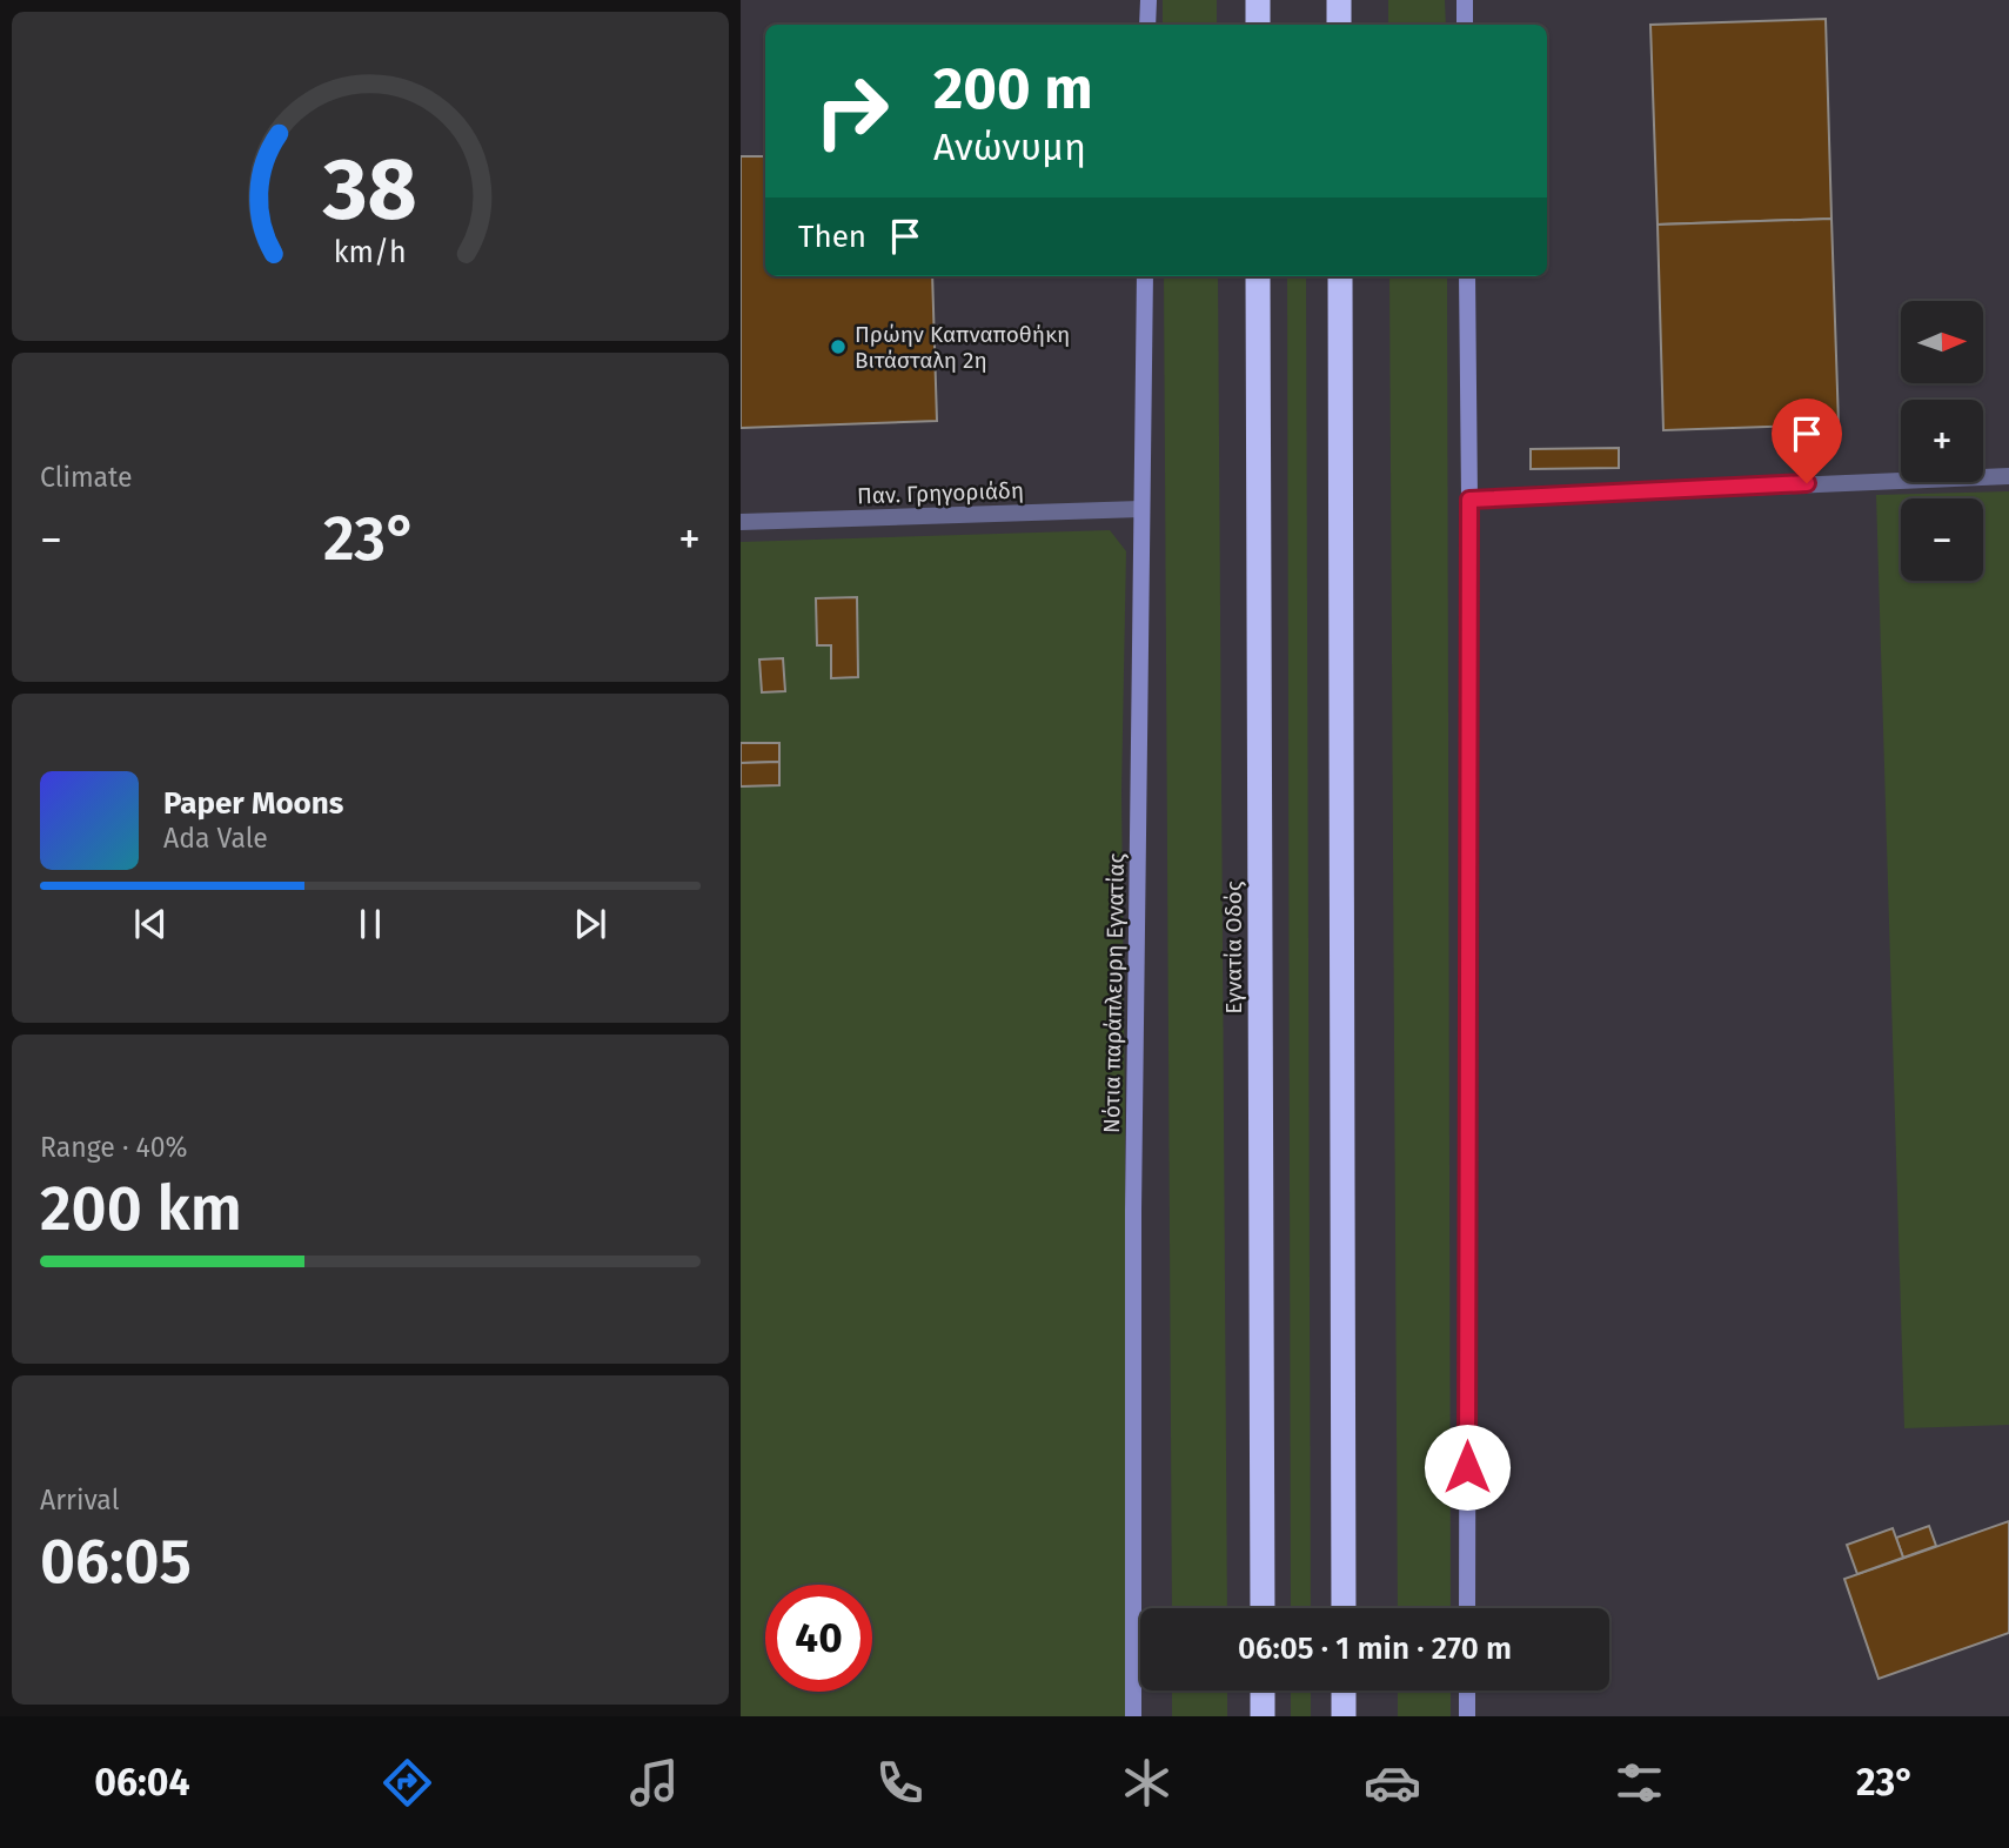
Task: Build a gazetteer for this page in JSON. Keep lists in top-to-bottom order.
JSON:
{
  "streets": {
    "highway": ["Εγνατία Οδός"],
    "street": ["Παν. Γρηγοριάδη", "Νότια παράπλευρη Εγνατίας"]
  },
  "crossings": [
    ["Παν. Γρηγοριάδη", "Νότια παράπλευρη Εγνατίας"]
  ],
  "places": ["Πρώην Καπναποθήκη Βιτάσταλη 2η"],
  "north": "right",
  "page": {
    "turn": ["200 m", "Ανώνυμη"],
    "then": "Then",
    "map_buttons": ["+", "−"],
    "tile": [
      "Climate",
      ["Range · 40%", "200 km"],
      ["Arrival", "06:05"]
    ],
    "heat": ["−", "23°", "+"],
    "song": ["Paper Moons", "Ada Vale"],
    "limit": "40",
    "trip": "06:05 · 1 min · 270 m",
    "tabs": ["06:04", "23°"],
    "gauge": ["38", "km/h"]
  }
}
